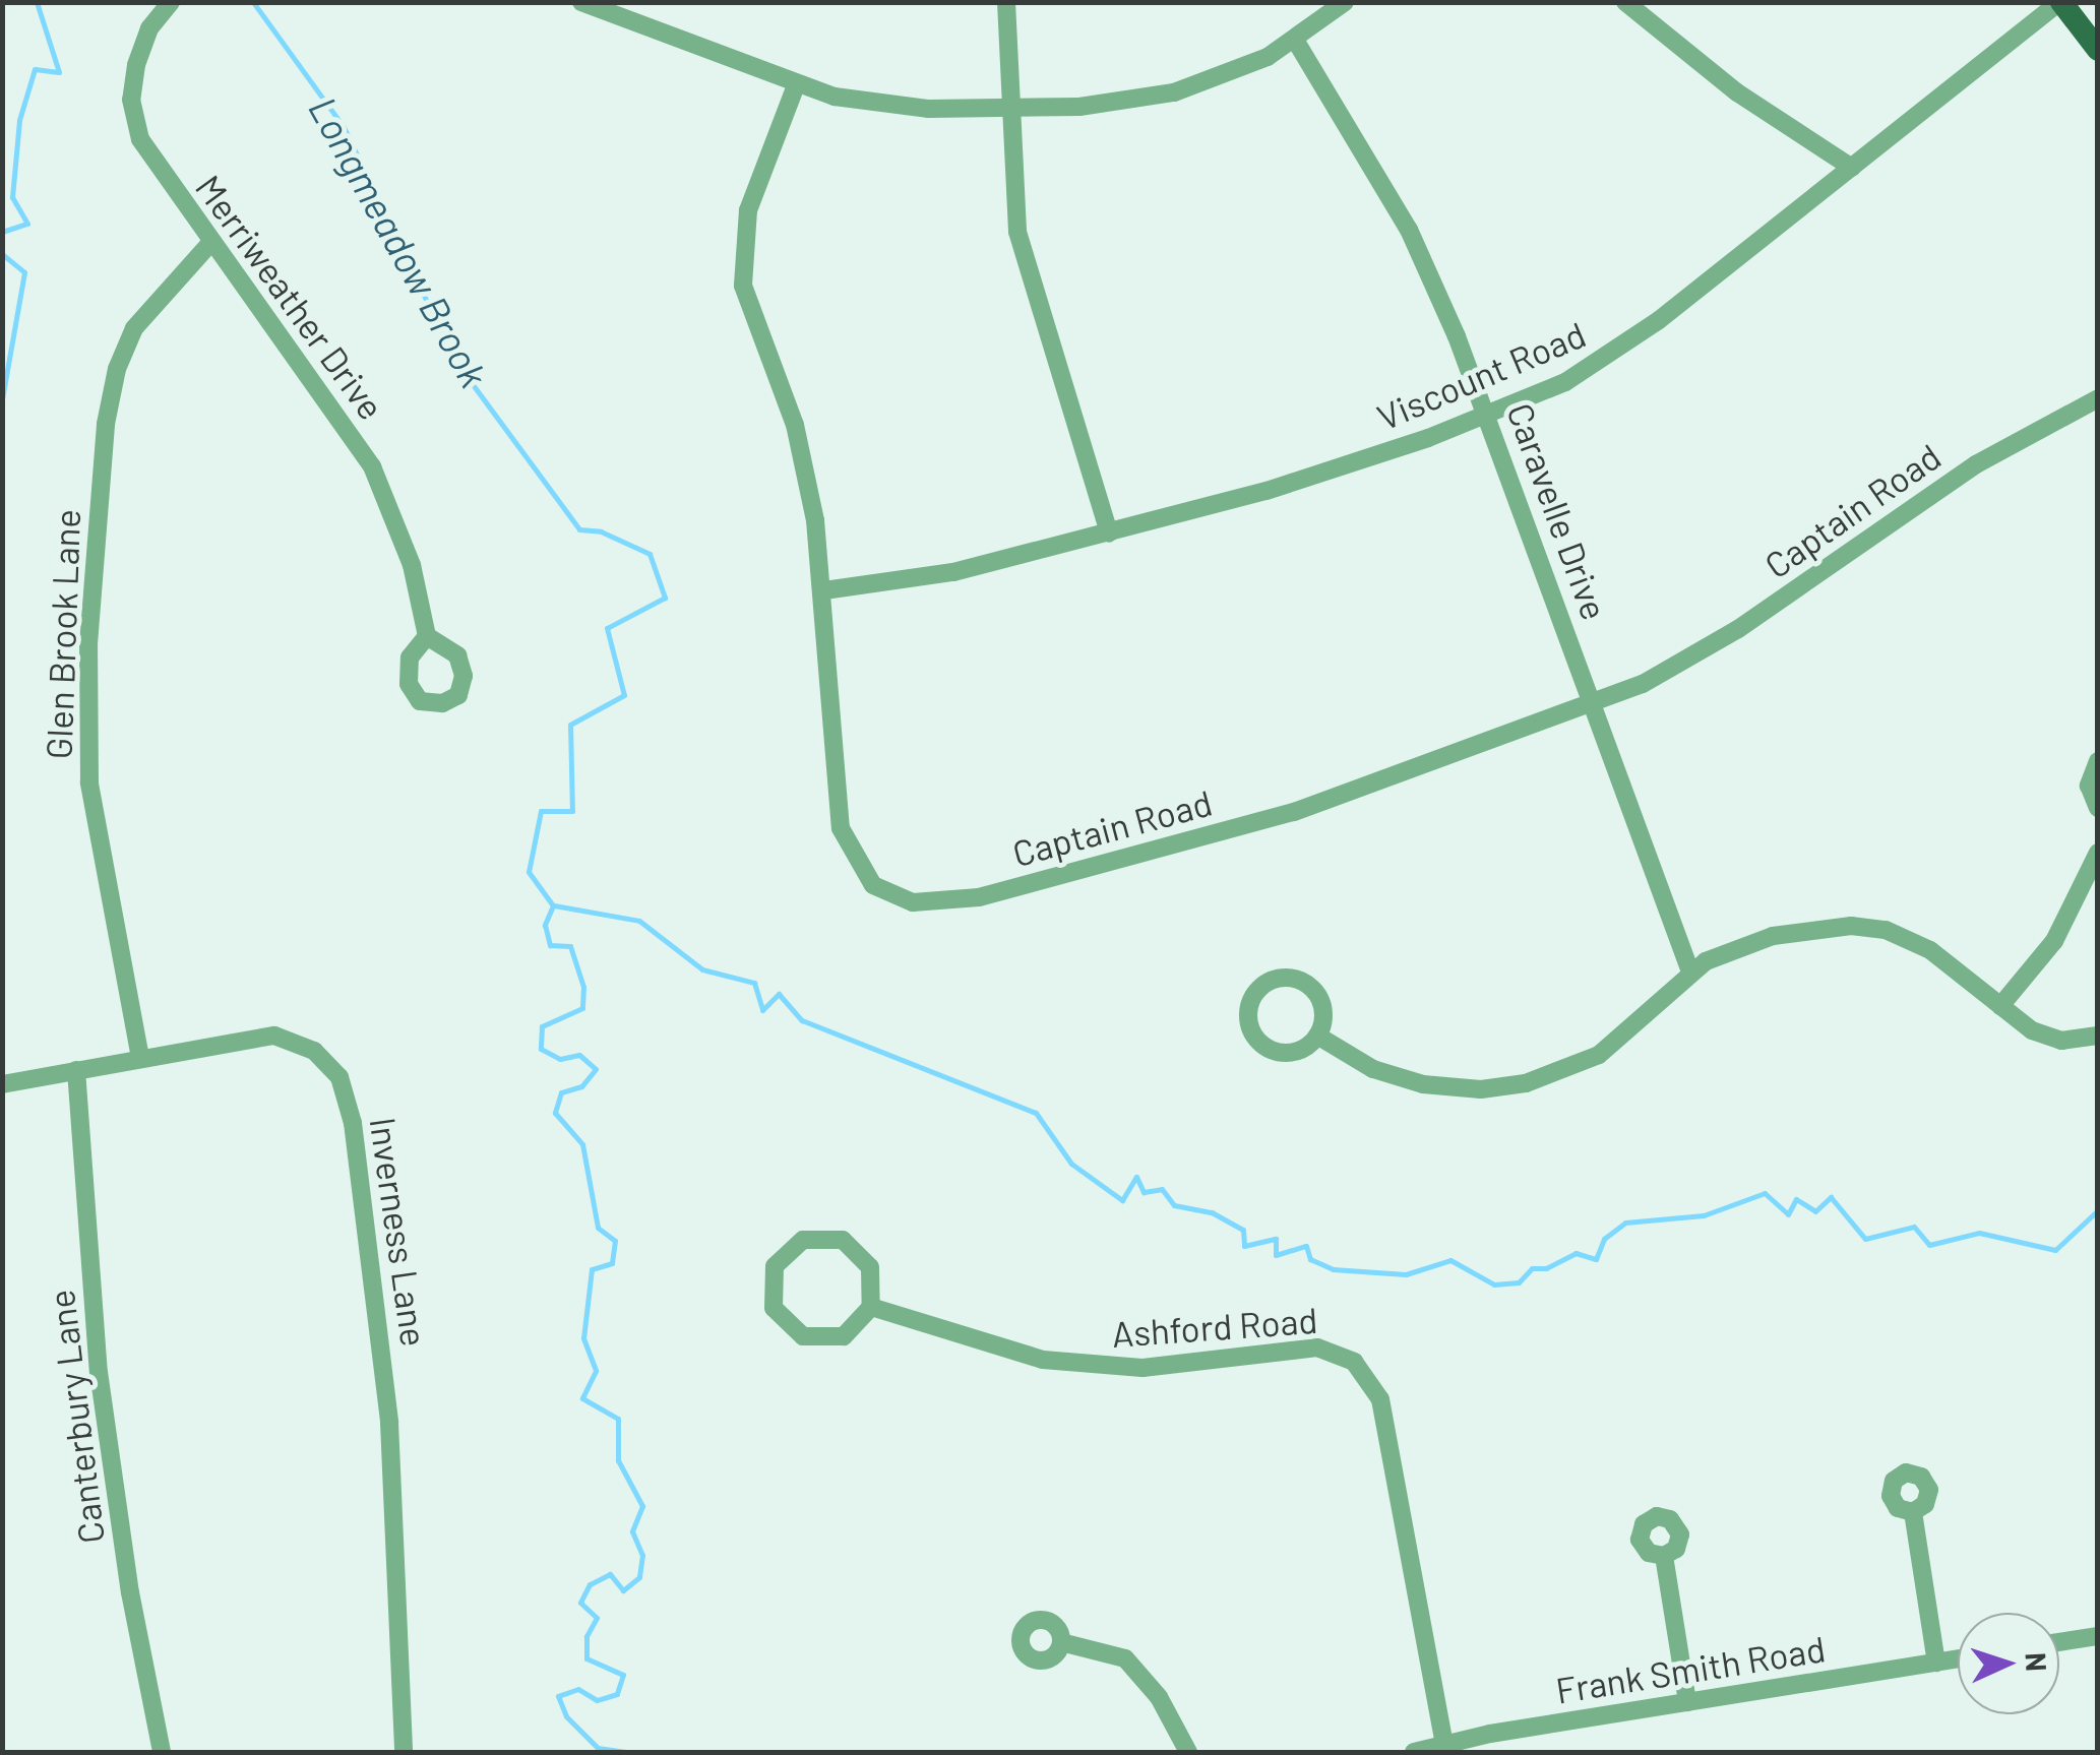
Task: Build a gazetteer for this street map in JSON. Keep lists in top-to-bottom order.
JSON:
{
  "streets": {
    "street": [
      "Merriweather Drive",
      "Viscount Road",
      "Captain Road",
      "Caravelle Drive",
      "Glen Brook Lane",
      "Inverness Lane",
      "Ashford Road",
      "Canterbury Lane",
      "Frank Smith Road"
    ]
  },
  "crossings": [
    ["Merriweather Drive", "Glen Brook Lane"],
    ["Viscount Road", "Captain Road"],
    ["Viscount Road", "Caravelle Drive"],
    ["Captain Road", "Caravelle Drive"],
    ["Glen Brook Lane", "Inverness Lane"],
    ["Inverness Lane", "Canterbury Lane"],
    ["Ashford Road", "Frank Smith Road"]
  ],
  "water": ["Longmeadow Brook"],
  "north": "right"
}
